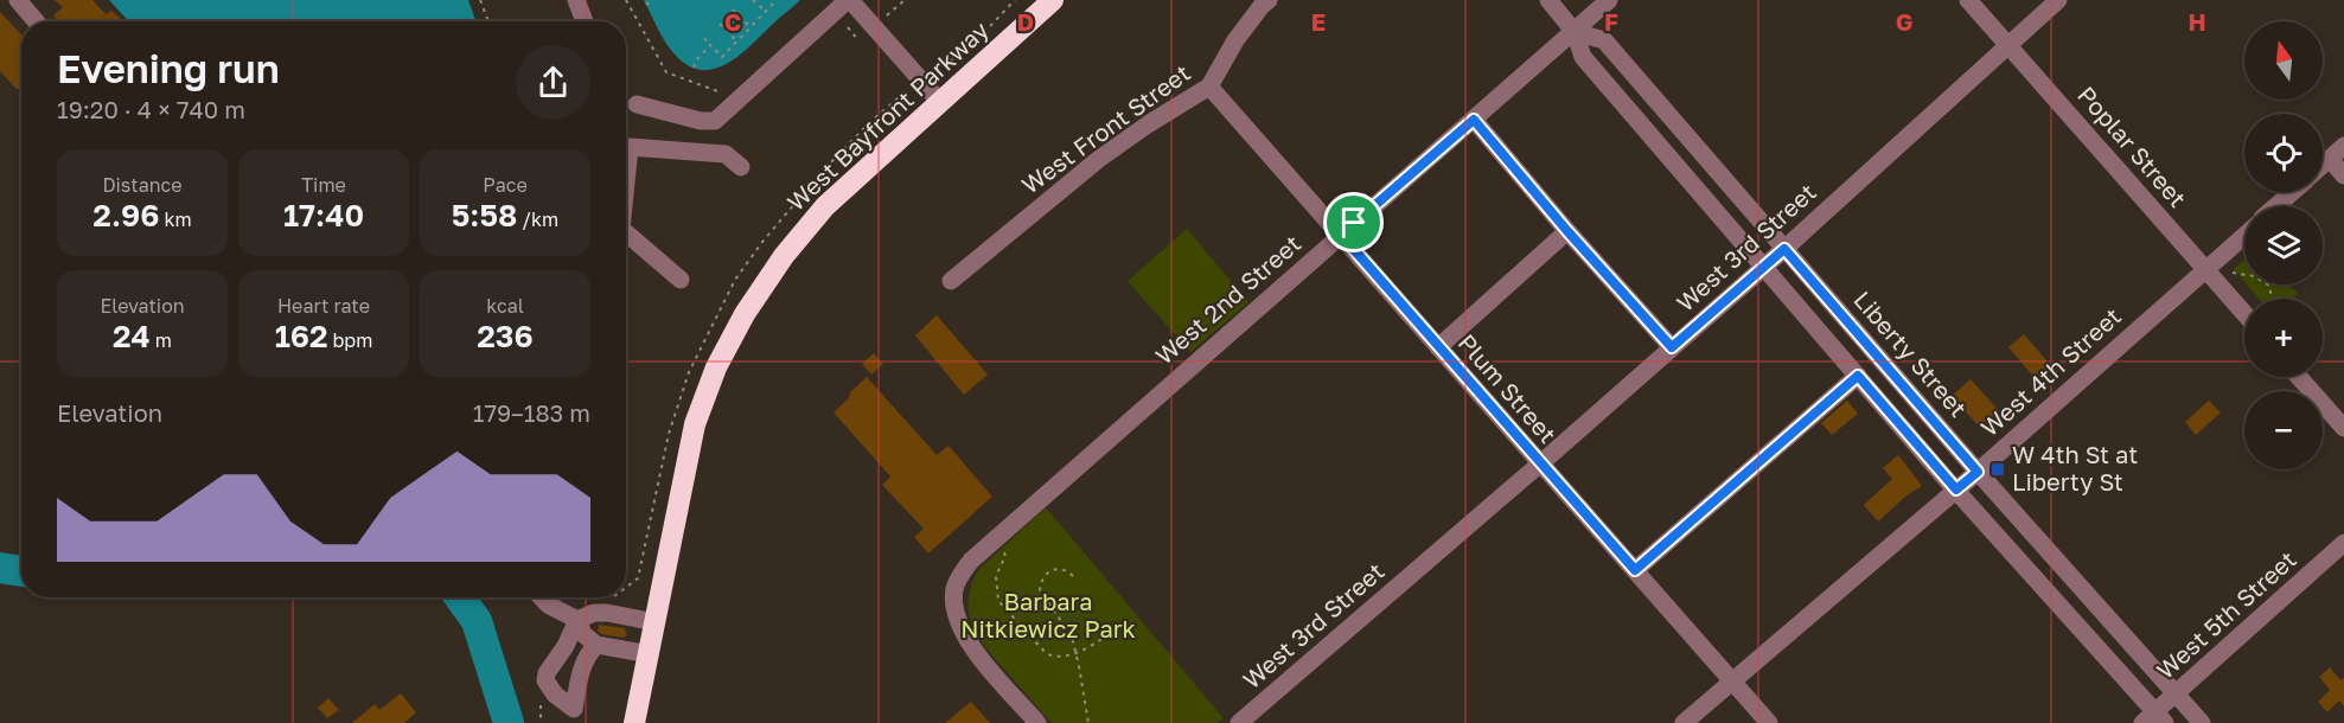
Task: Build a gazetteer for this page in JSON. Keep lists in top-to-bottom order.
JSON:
{
  "streets": {
    "highway": ["West Bayfront Parkway"],
    "street": [
      "West Front Street",
      "Poplar Street",
      "West 3rd Street",
      "West 2nd Street",
      "Liberty Street",
      "West 4th Street",
      "Plum Street",
      "West 5th Street"
    ]
  },
  "crossings": [
    ["West Front Street", "Plum Street"],
    ["Poplar Street", "West 3rd Street"],
    ["Poplar Street", "West 4th Street"],
    ["West 3rd Street", "Liberty Street"],
    ["West 3rd Street", "Plum Street"],
    ["West 2nd Street", "Liberty Street"],
    ["West 2nd Street", "Plum Street"],
    ["Liberty Street", "West 4th Street"],
    ["Liberty Street", "West 5th Street"],
    ["West 4th Street", "Plum Street"]
  ],
  "parks": ["Barbara Nitkiewicz Park"],
  "places": {
    "transit": ["W 4th St at Liberty St"]
  },
  "north": "top",
  "page": {
    "map_buttons": ["+", "−"],
    "heading": ["Evening run", "19:20 · 4 × 740 m"],
    "stats": [
      ["Distance", "2.96 km"],
      ["Time", "17:40"],
      ["Pace", "5:58 /km"],
      ["Elevation", "24 m"],
      ["Heart rate", "162 bpm"],
      ["kcal", "236"]
    ],
    "chart": ["Elevation", "179–183 m"]
  },
  "grid": {
    "columns": [
      "C",
      "D",
      "E",
      "F",
      "G",
      "H"
    ]
  }
}
